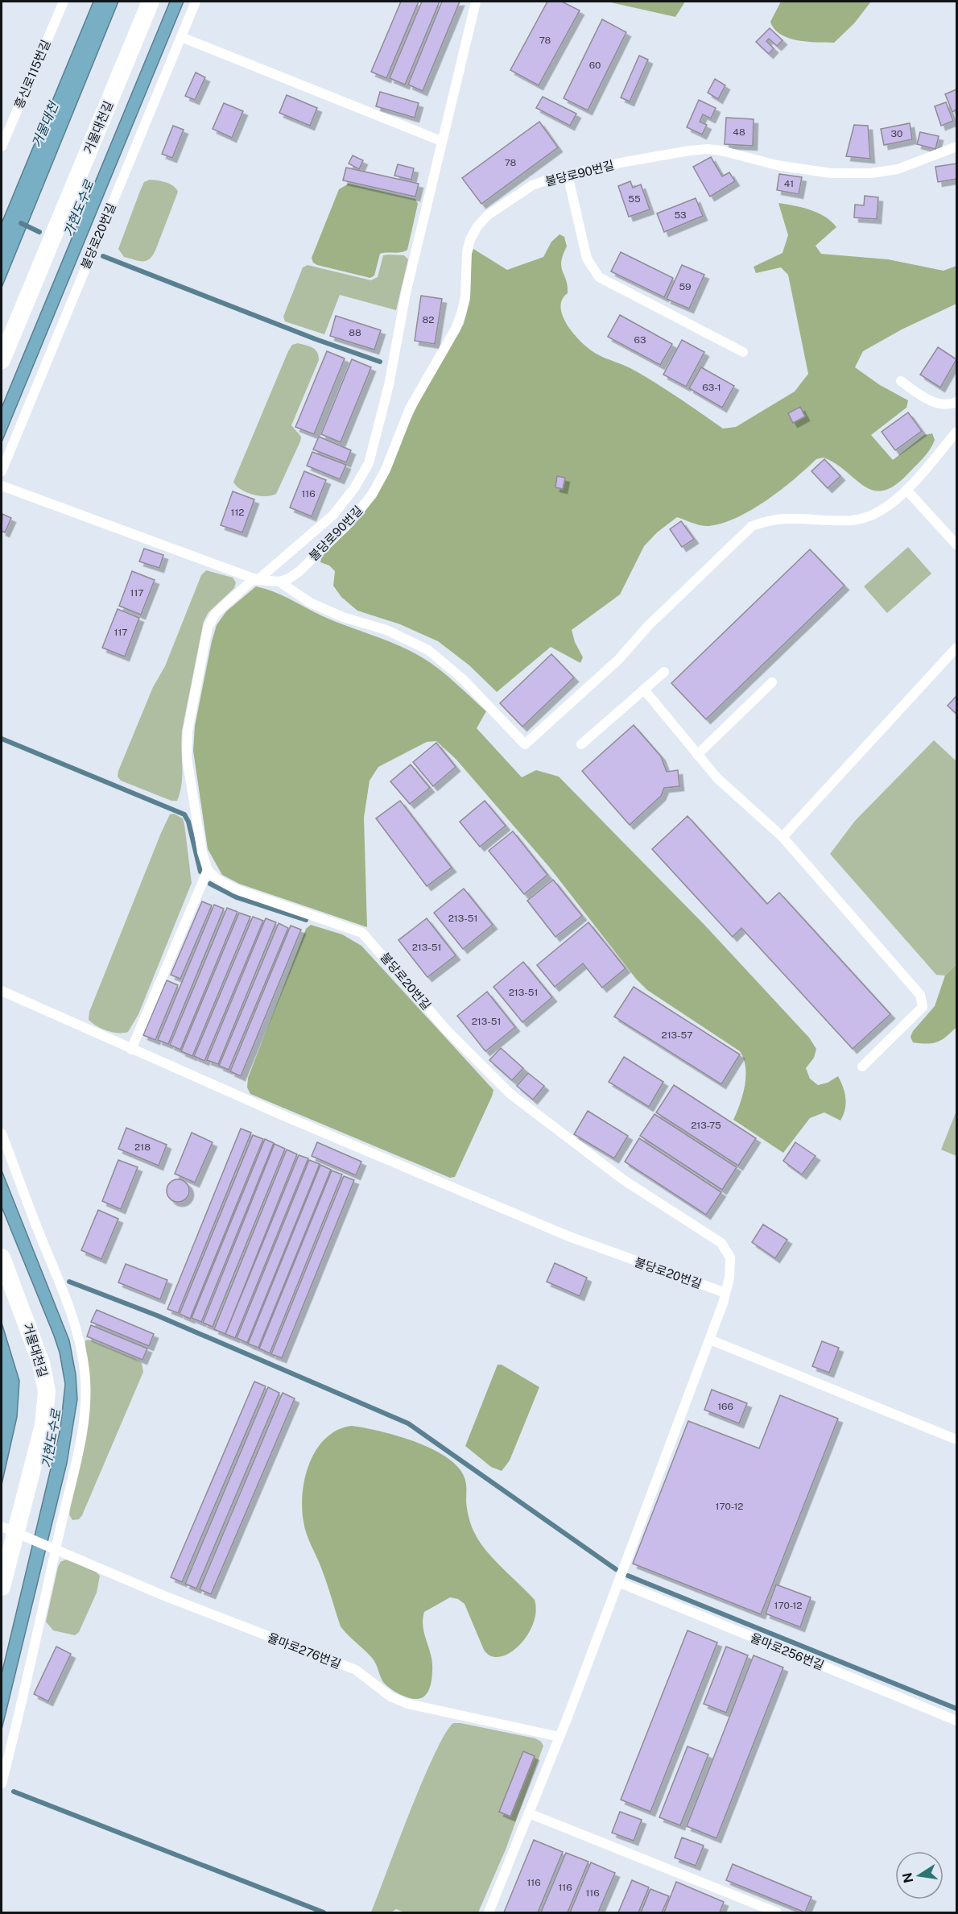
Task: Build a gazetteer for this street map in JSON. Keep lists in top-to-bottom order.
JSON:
{
  "streets": {
    "street": ["거물대천길"],
    "lane": [
      "흥신로115번길",
      "불당로90번길",
      "불당로20번길",
      "율마로276번길",
      "율마로256번길"
    ]
  },
  "crossings": [
    ["거물대천길", "율마로276번길"]
  ],
  "water": ["거물대천", "가현도수로"],
  "house_numbers": [
    "78",
    "60",
    "48",
    "30",
    "78",
    "41",
    "55",
    "53",
    "59",
    "82",
    "88",
    "63",
    "63-1",
    "116",
    "112",
    "117",
    "117",
    "213-51",
    "213-51",
    "213-51",
    "213-51",
    "213-57",
    "213-75",
    "218",
    "166",
    "170-12",
    "170-12",
    "116",
    "116",
    "116"
  ],
  "north": "left"
}
